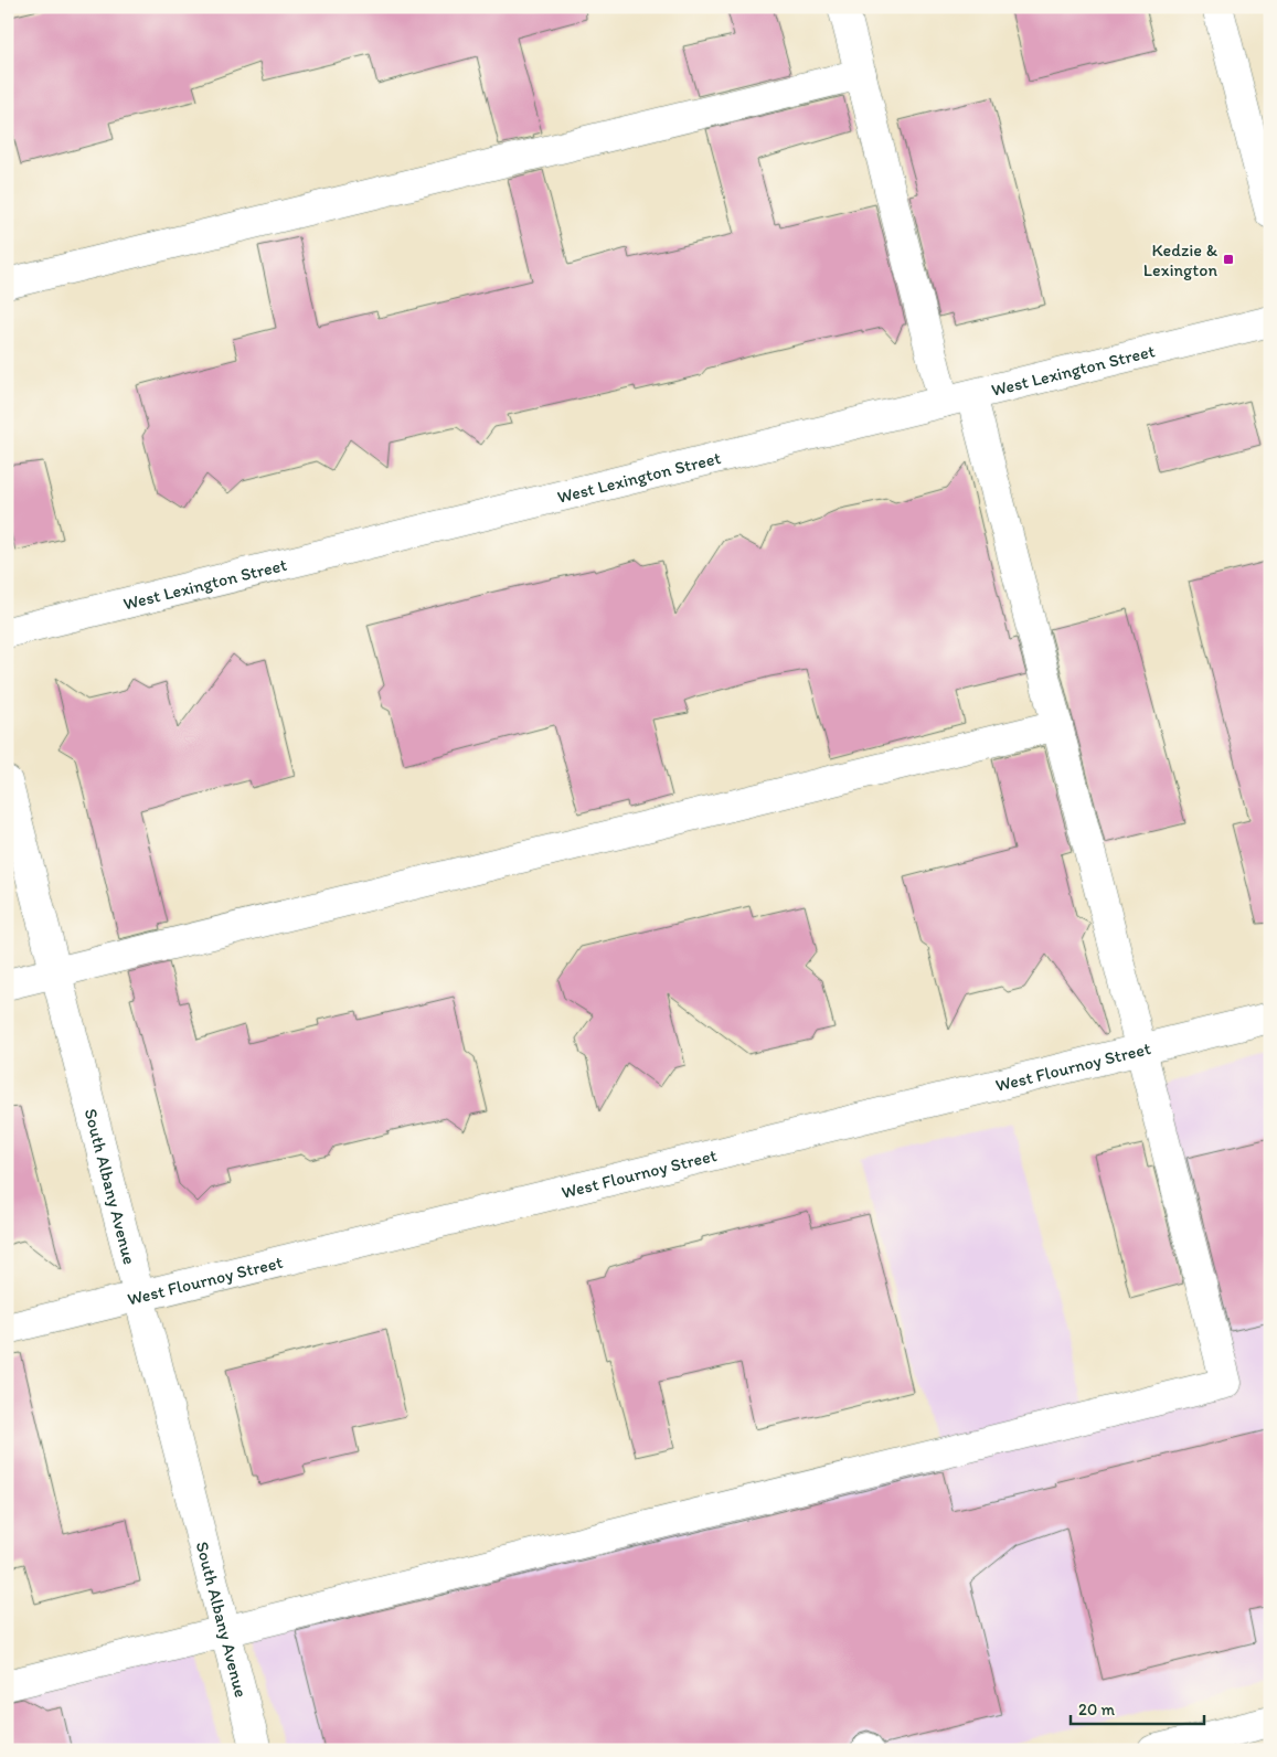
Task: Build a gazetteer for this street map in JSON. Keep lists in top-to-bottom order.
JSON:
{
  "streets": {
    "street": ["West Lexington Street", "West Flournoy Street", "South Albany Avenue"]
  },
  "crossings": [
    ["West Flournoy Street", "South Albany Avenue"]
  ],
  "places": {
    "transit": ["Kedzie & Lexington"]
  },
  "scale_bar": "20 m"
}
